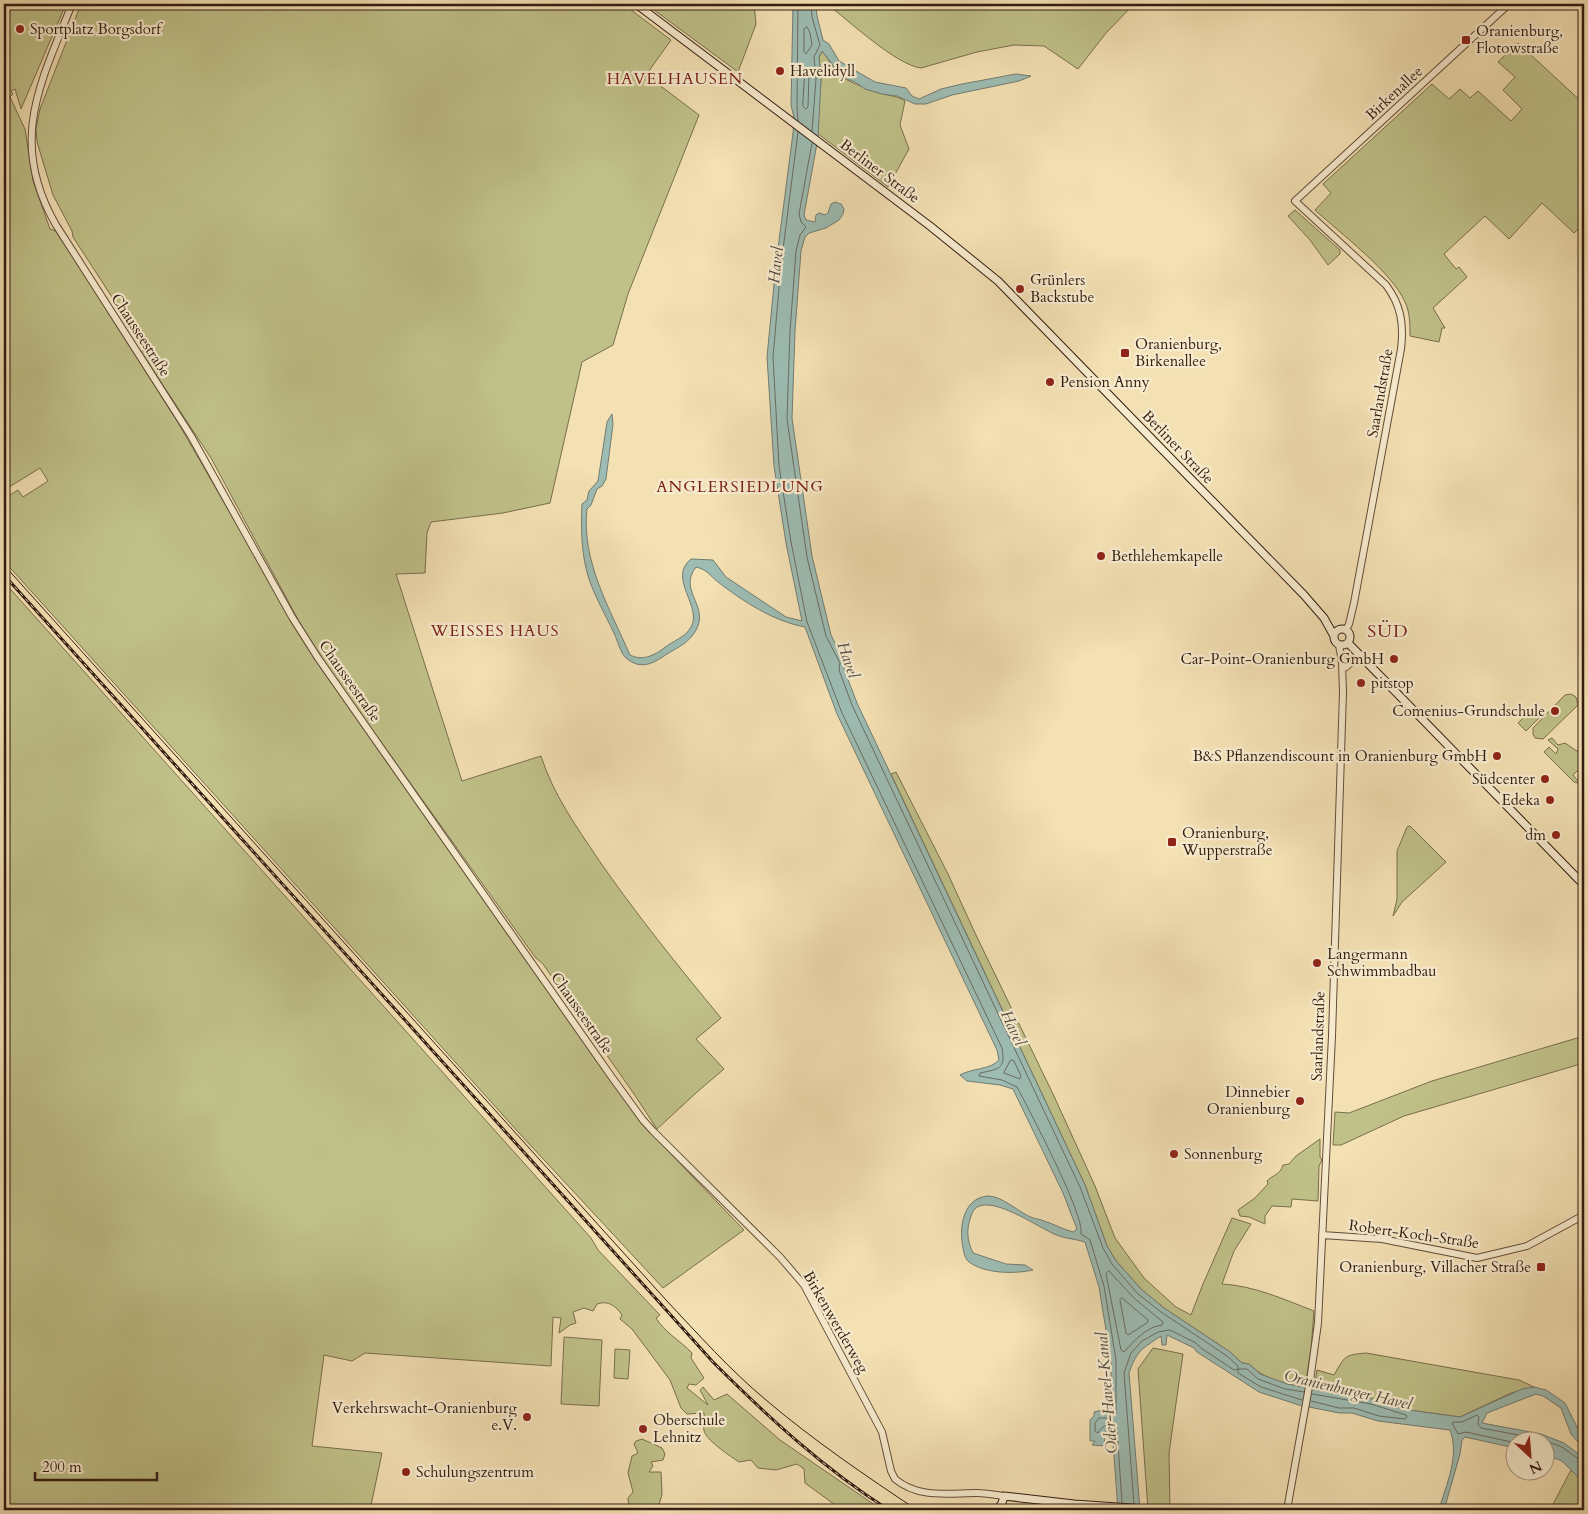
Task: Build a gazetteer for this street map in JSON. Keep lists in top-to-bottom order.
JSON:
{
  "streets": {
    "main road": ["Berliner Straße"],
    "street": [
      "Birkenallee",
      "Chausseestraße",
      "Saarlandstraße",
      "Robert-Koch-Straße",
      "Birkenwerderweg"
    ]
  },
  "crossings": [
    ["Birkenallee", "Saarlandstraße"],
    ["Chausseestraße", "Birkenwerderweg"],
    ["Saarlandstraße", "Robert-Koch-Straße"]
  ],
  "districts": [
    "HAVELHAUSEN",
    "ANGLERSIEDLUNG",
    "WEISSES HAUS",
    "SÜD"
  ],
  "water": ["Havel", "Oranienburger Havel", "Oder-Havel-Kanal"],
  "places": {
    "other": [
      "Sportplatz Borgsdorf",
      "Havelidyll",
      "Grünlers Backstube",
      "Pension Anny",
      "Bethlehemkapelle",
      "Car-Point-Oranienburg GmbH",
      "pitstop",
      "Comenius-Grundschule",
      "B&S Pflanzendiscount in Oranienburg GmbH",
      "Südcenter",
      "Edeka",
      "dm",
      "Langermann Schwimmbadbau",
      "Dinnebier Oranienburg",
      "Sonnenburg",
      "Verkehrswacht-Oranienburg e.V.",
      "Oberschule Lehnitz",
      "Schulungszentrum"
    ],
    "transit": [
      "Oranienburg, Flotowstraße",
      "Oranienburg, Birkenallee",
      "Oranienburg, Wupperstraße",
      "Oranienburg, Villacher Straße"
    ]
  },
  "scale_bar": "200 m",
  "north": "bottom right"
}
